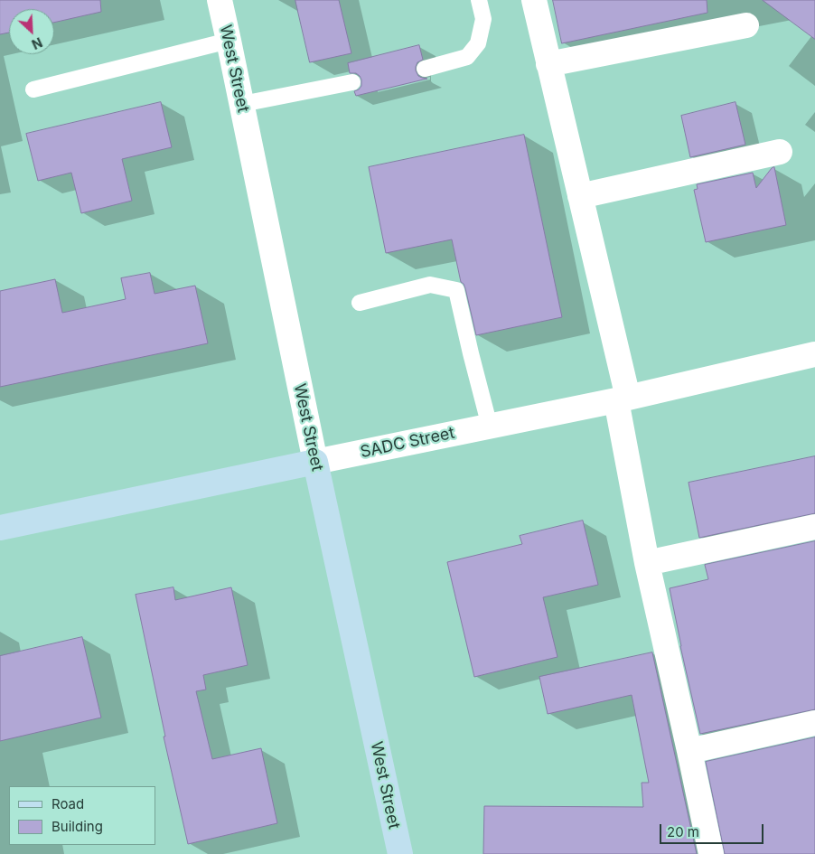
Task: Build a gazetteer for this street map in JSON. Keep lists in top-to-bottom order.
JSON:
{
  "streets": {
    "main road": ["West Street", "SADC Street"]
  },
  "crossings": [
    ["West Street", "SADC Street"]
  ],
  "legend": ["Road", "Building"],
  "scale_bar": "20 m",
  "north": "bottom right"
}
